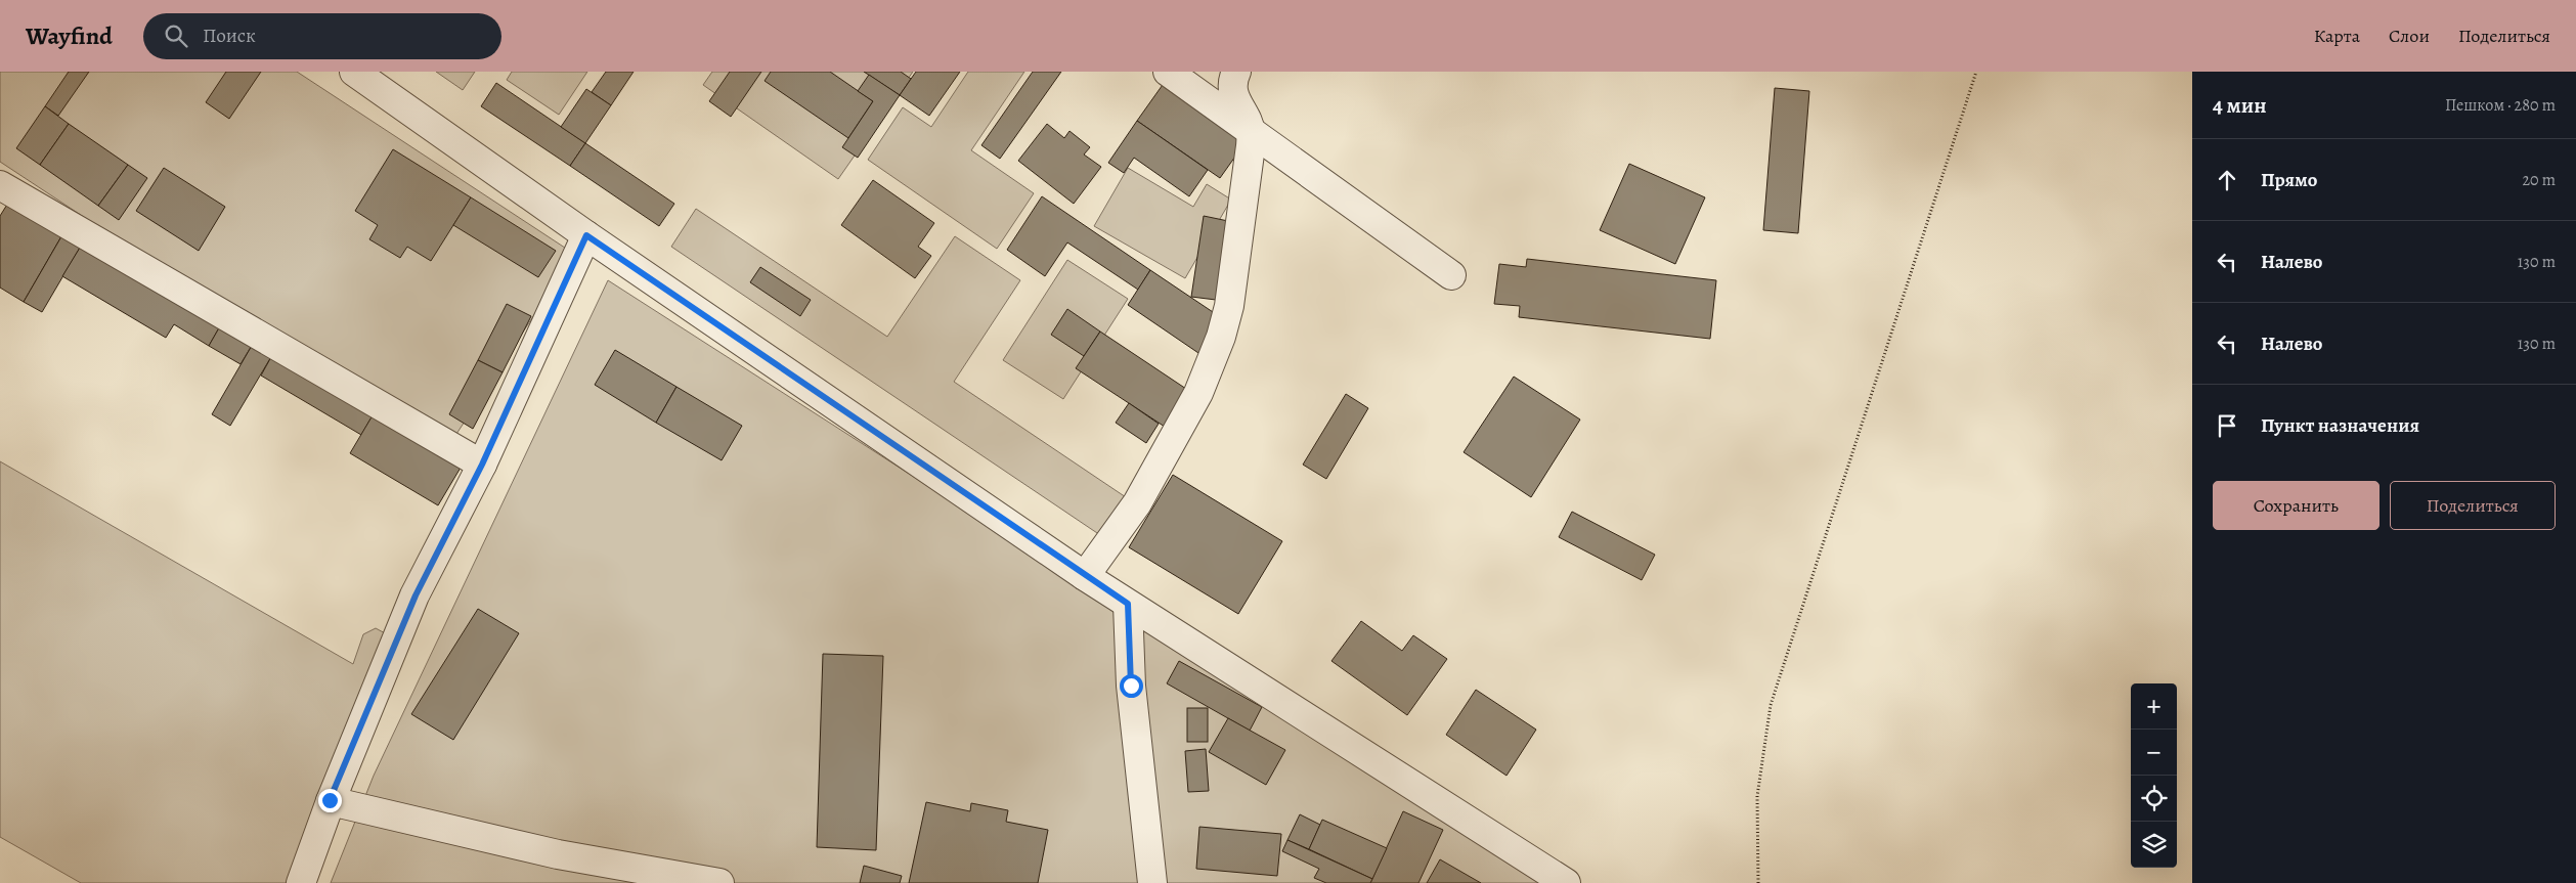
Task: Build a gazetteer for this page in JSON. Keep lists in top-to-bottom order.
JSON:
{
  "page": {
    "header": "Wayfind",
    "search": "Поиск",
    "nav": ["Карта", "Слои", "Поделиться"],
    "heading": ["4 мин", "Пешком · 280 m"],
    "list": [
      ["Прямо", "20 m"],
      ["Налево", "130 m"],
      ["Налево", "130 m"],
      "Пункт назначения"
    ],
    "buttons": ["Сохранить", "Поделиться"],
    "map_buttons": ["+", "−"]
  }
}
